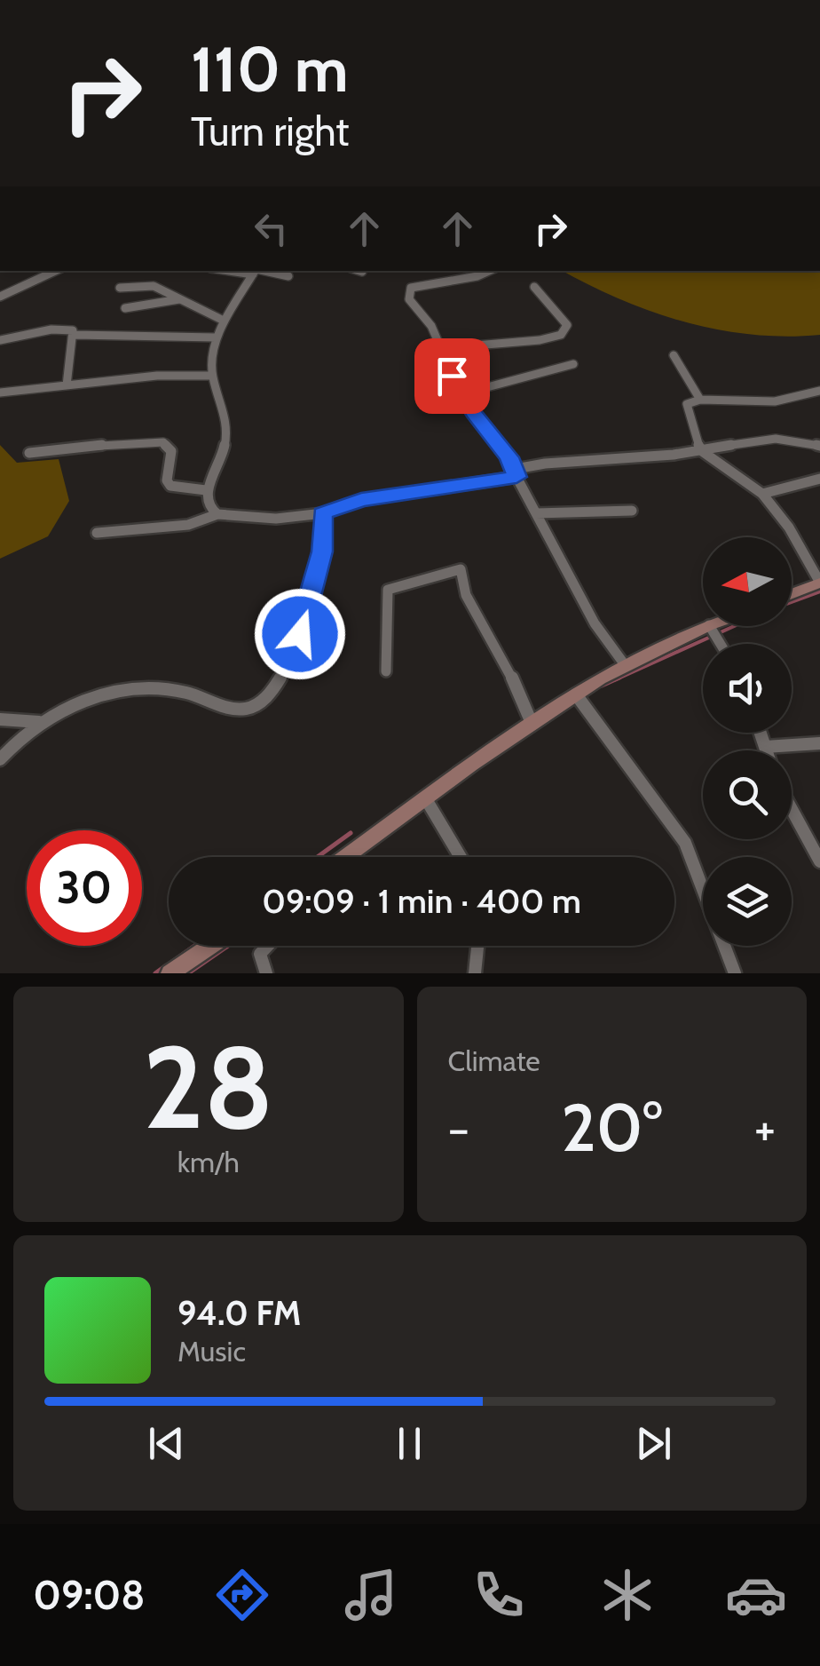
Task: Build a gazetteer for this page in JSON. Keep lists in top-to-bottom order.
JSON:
{
  "north": "left",
  "page": {
    "turn": ["110 m", "Turn right"],
    "limit": "30",
    "trip": "09:09 · 1 min · 400 m",
    "tile": [
      ["28", "km/h"],
      "Climate"
    ],
    "heat": ["−", "20°", "+"],
    "song": ["94.0 FM", "Music"],
    "tabs": "09:08"
  }
}
